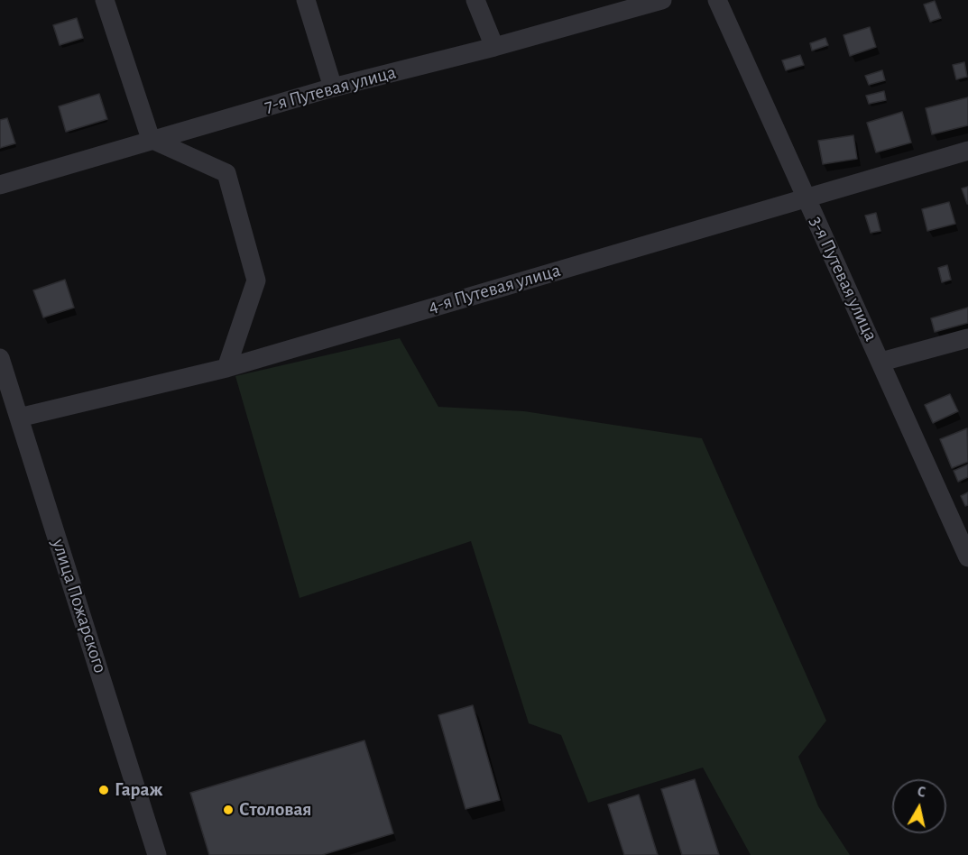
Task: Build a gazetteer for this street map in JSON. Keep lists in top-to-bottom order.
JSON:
{
  "streets": {
    "street": [
      "7-я Путевая улица",
      "3-я Путевая улица",
      "4-я Путевая улица",
      "улица Пожарского"
    ]
  },
  "crossings": [
    ["3-я Путевая улица", "4-я Путевая улица"],
    ["4-я Путевая улица", "улица Пожарского"]
  ],
  "places": ["Гараж", "Столовая"],
  "north": "top"
}
